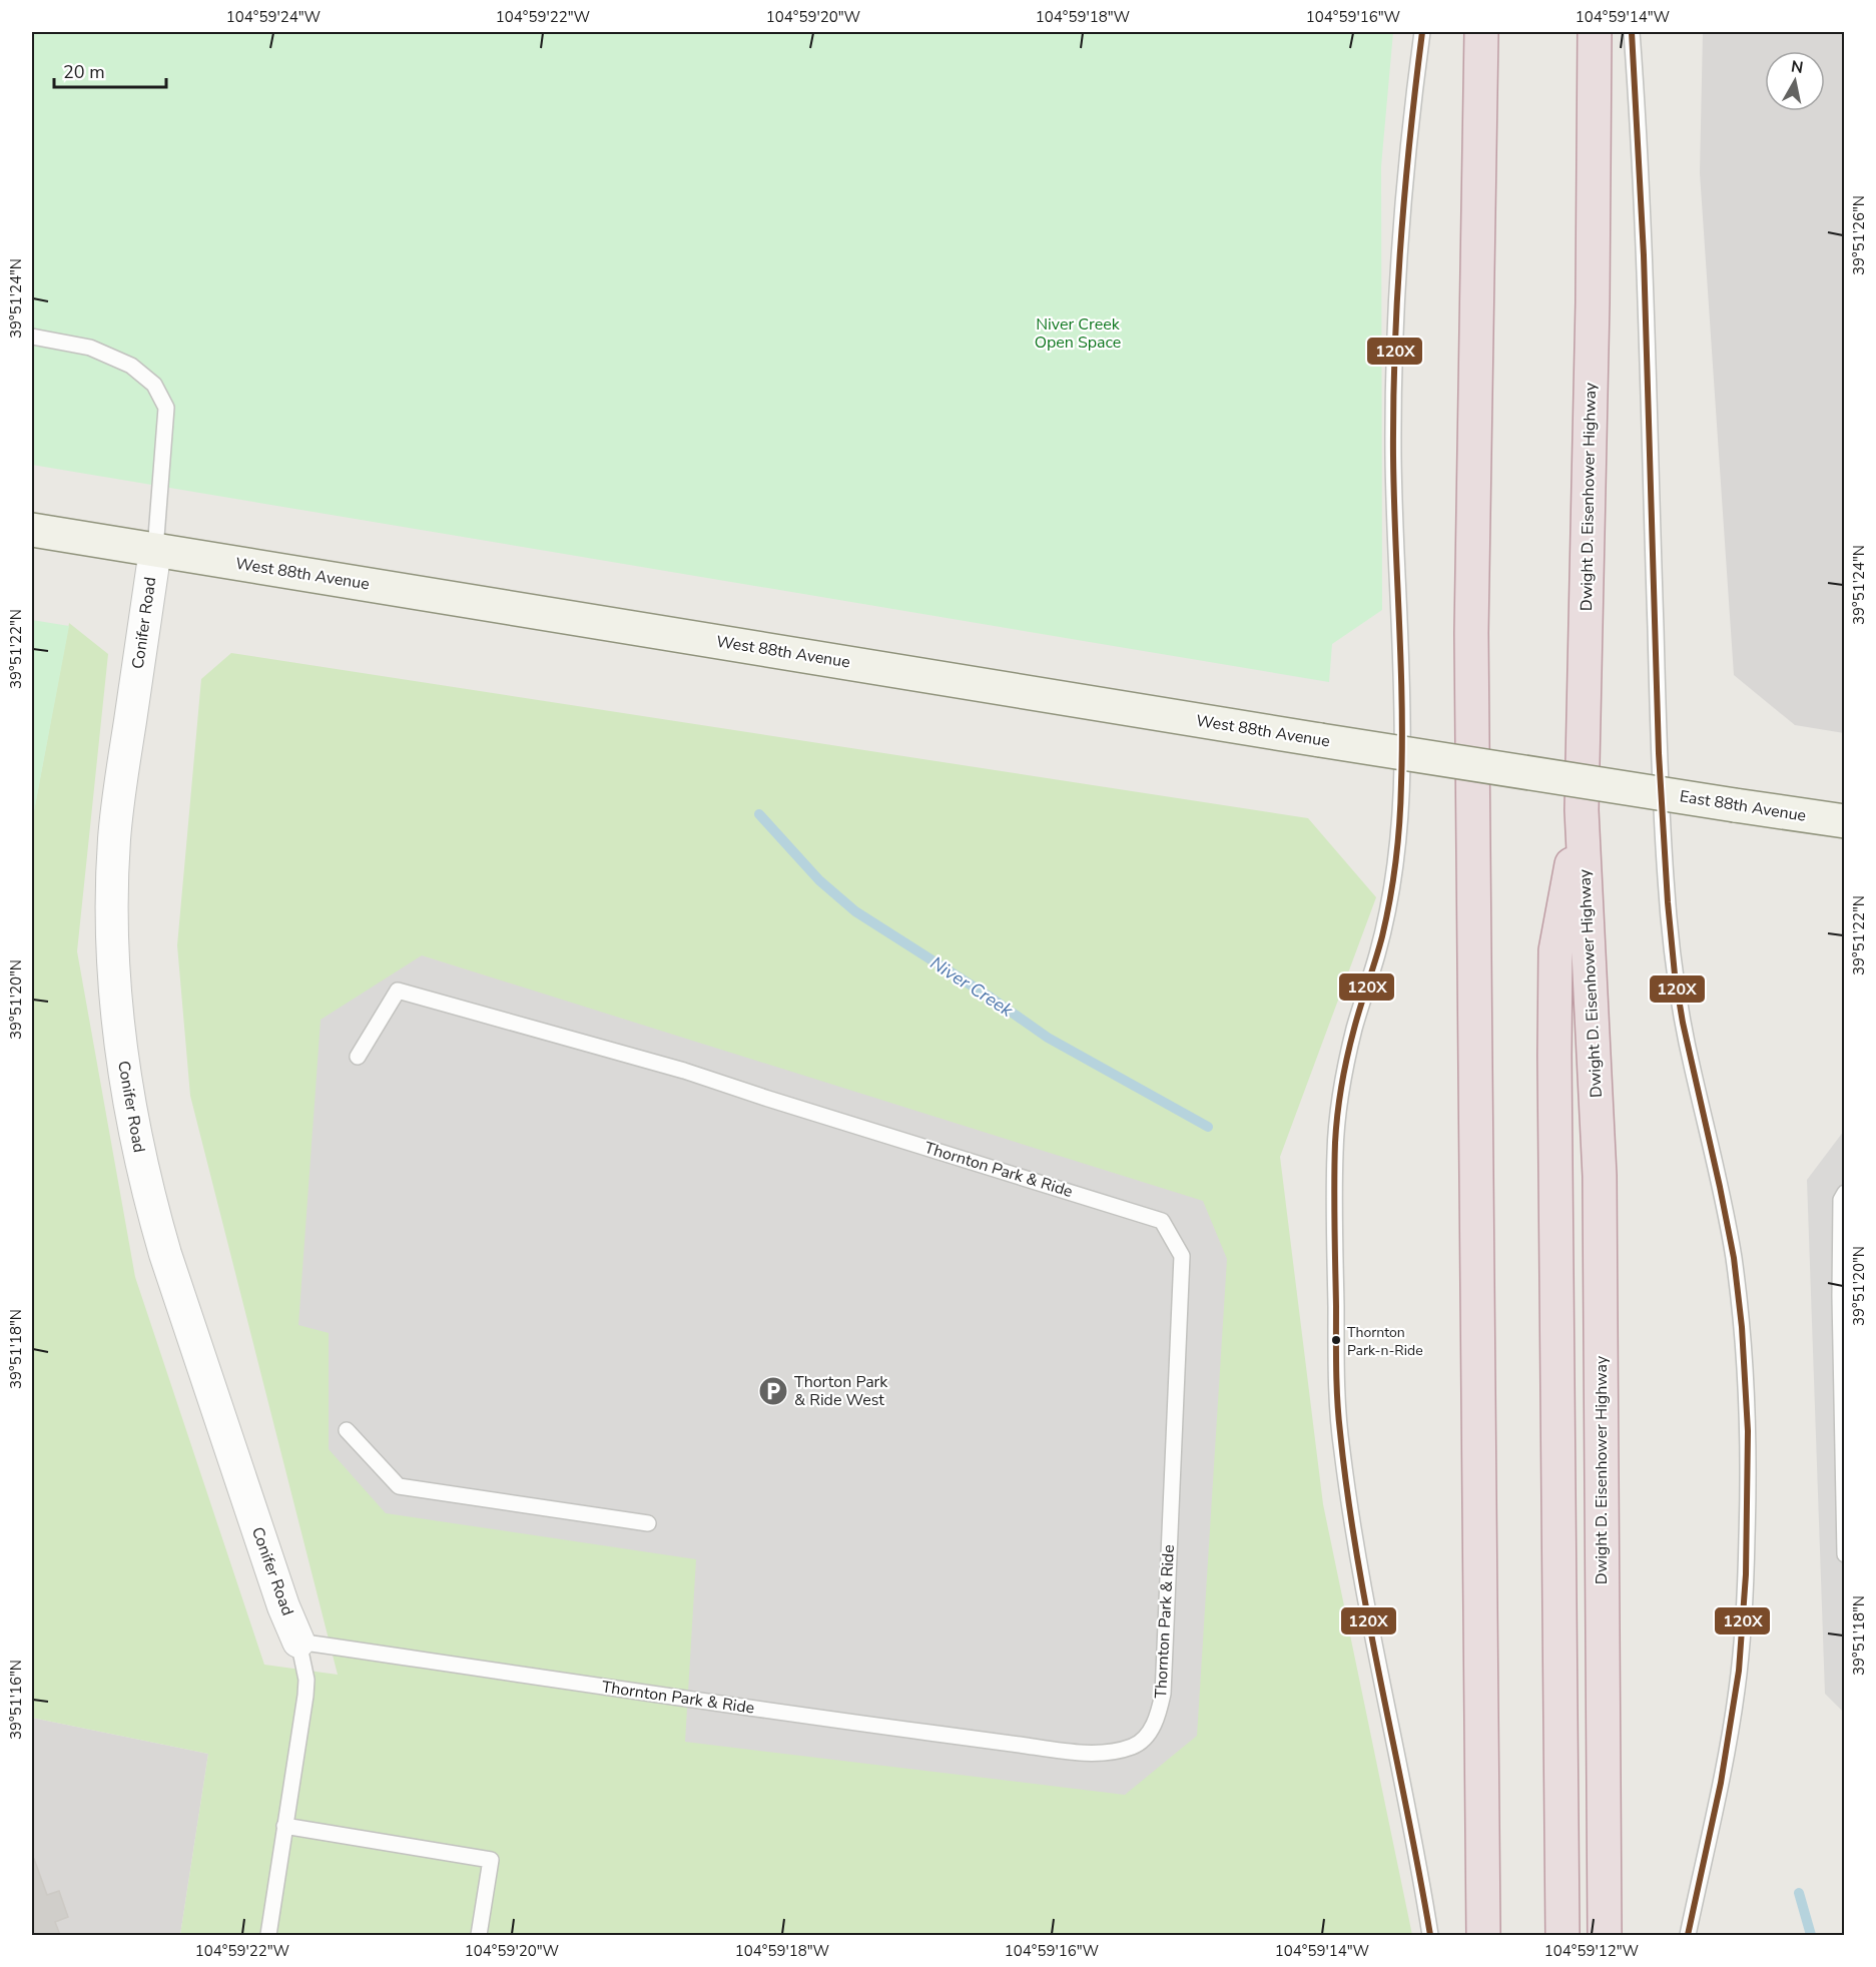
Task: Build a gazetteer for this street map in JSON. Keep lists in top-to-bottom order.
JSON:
{
  "streets": {
    "highway": ["Dwight D. Eisenhower Highway"],
    "main road": ["West 88th Avenue", "East 88th Avenue"],
    "street": ["Conifer Road"],
    "lane": ["Thornton Park & Ride"]
  },
  "crossings": [
    ["West 88th Avenue", "Conifer Road"],
    ["West 88th Avenue", "East 88th Avenue"],
    ["Conifer Road", "Thornton Park & Ride"]
  ],
  "water": ["Niver Creek"],
  "parks": ["Niver Creek Open Space"],
  "places": {
    "other": ["Thornton Park-n-Ride"],
    "parking": ["Thorton Park & Ride West"]
  },
  "lines": ["transit line 120X"],
  "scale_bar": "20 m",
  "north": "top",
  "coordinates": [
    "104°59'24\"W",
    "104°59'22\"W",
    "104°59'20\"W",
    "104°59'18\"W",
    "104°59'16\"W",
    "104°59'14\"W",
    "39°51'26\"N",
    "39°51'24\"N",
    "39°51'22\"N",
    "39°51'20\"N",
    "39°51'18\"N",
    "39°51'16\"N",
    "104°59'12\"W"
  ]
}
